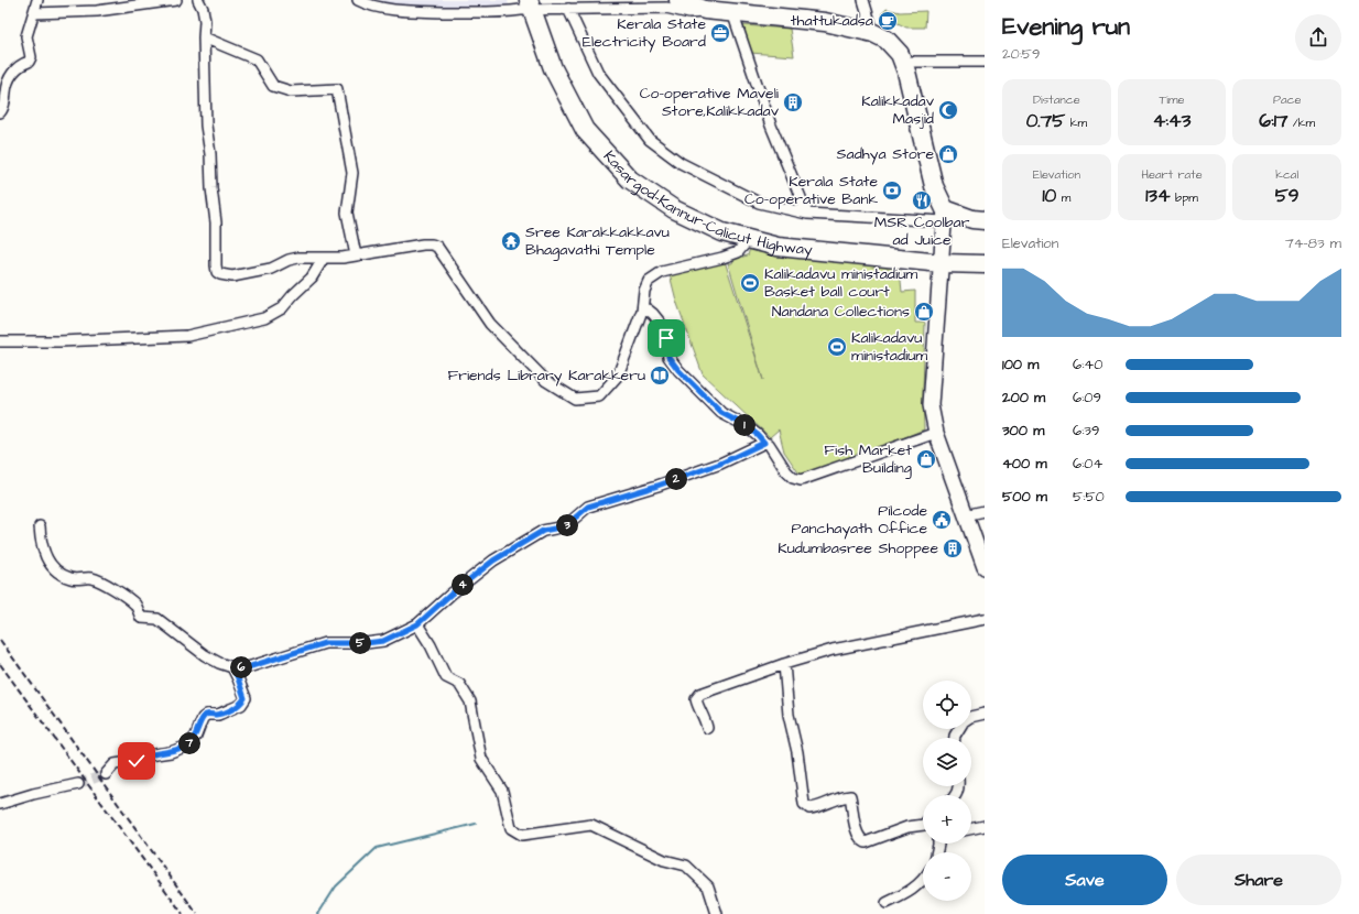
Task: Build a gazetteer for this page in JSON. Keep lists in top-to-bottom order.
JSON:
{
  "streets": {
    "highway": ["Kasargod-Kannur-Calicut Highway"]
  },
  "places": {
    "cafe": ["thattukadsa"],
    "office": ["Kerala State Electricity Board"],
    "building": ["Co-operative Maveli Store,Kalikkadav", "Kudumbasree Shoppee"],
    "mosque": ["Kalikkadav Masjid"],
    "shop": ["Sadhya Store", "Nandana Collections", "Fish Market Building"],
    "bank": ["Kerala State Co-operative Bank"],
    "restaurant": ["MSR Coolbar ad Juice"],
    "temple": ["Sree Karakkakkavu Bhagavathi Temple"],
    "sports": ["Kalikadavu ministadium Basket ball court", "Kalikadavu ministadium"],
    "library": ["Friends Library Karakkeru"],
    "public building": ["Pilcode Panchayath Office"]
  },
  "page": {
    "heading": ["Evening run", "20:59"],
    "stats": [
      ["Distance", "0.75 km"],
      ["Time", "4:43"],
      ["Pace", "6:17 /km"],
      ["Elevation", "10 m"],
      ["Heart rate", "134 bpm"],
      ["kcal", "59"]
    ],
    "chart": ["Elevation", "74–83 m"],
    "list": [
      {
        "name": "100 m",
        "note": "6:40"
      },
      {
        "name": "200 m",
        "note": "6:09"
      },
      {
        "name": "300 m",
        "note": "6:39"
      },
      {
        "name": "400 m",
        "note": "6:04"
      },
      {
        "name": "500 m",
        "note": "5:50"
      }
    ],
    "pins": [
      "1",
      "2",
      "3",
      "4",
      "5",
      "6",
      "7"
    ],
    "map_buttons": ["+", "−"],
    "buttons": ["Save", "Share"]
  }
}
